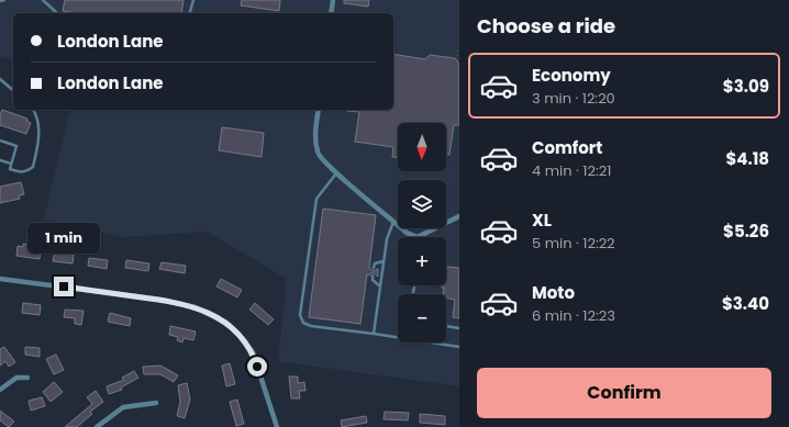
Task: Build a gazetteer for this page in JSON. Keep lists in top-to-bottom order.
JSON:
{
  "north": "bottom",
  "page": {
    "heading": "Choose a ride",
    "banner": ["London Lane", "London Lane"],
    "list": [
      {
        "name": "Economy",
        "note": "3 min · 12:20",
        "value": "$3.09"
      },
      {
        "name": "Comfort",
        "note": "4 min · 12:21",
        "value": "$4.18"
      },
      {
        "name": "XL",
        "note": "5 min · 12:22",
        "value": "$5.26"
      },
      {
        "name": "Moto",
        "note": "6 min · 12:23",
        "value": "$3.40"
      }
    ],
    "map_buttons": ["+", "−"],
    "bubble": "1 min",
    "buttons": "Confirm"
  }
}
